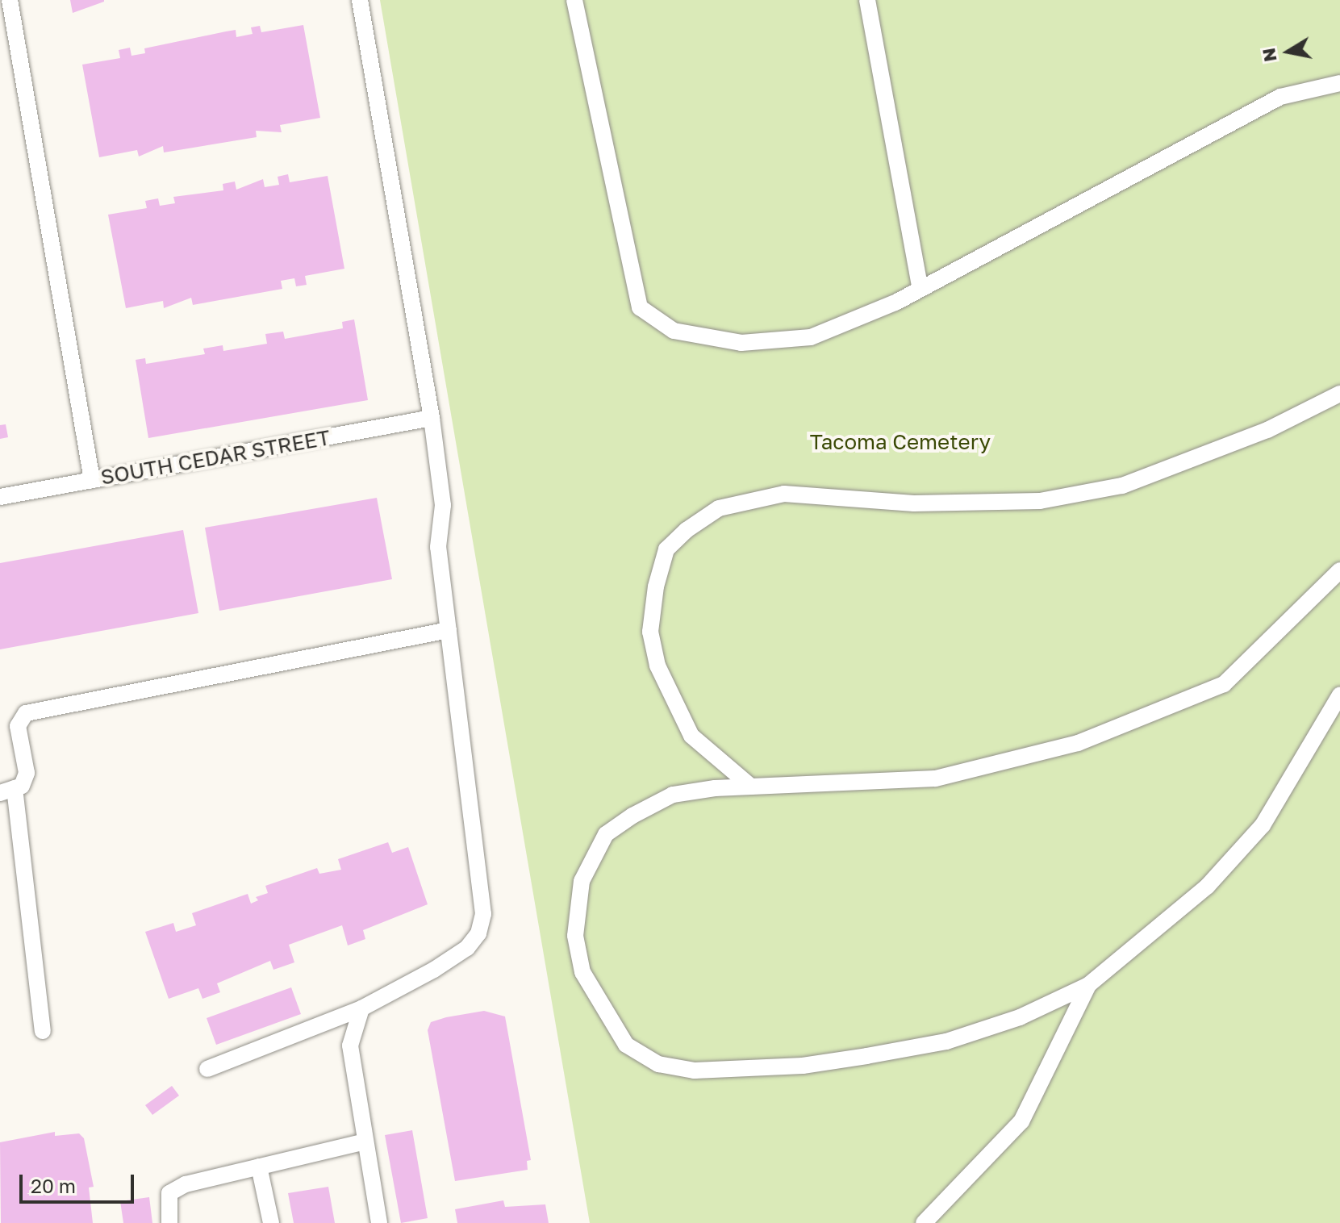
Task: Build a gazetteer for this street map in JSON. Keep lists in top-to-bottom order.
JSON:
{
  "streets": {
    "lane": ["SOUTH CEDAR STREET"]
  },
  "parks": ["Tacoma Cemetery"],
  "scale_bar": "20 m",
  "north": "left"
}
